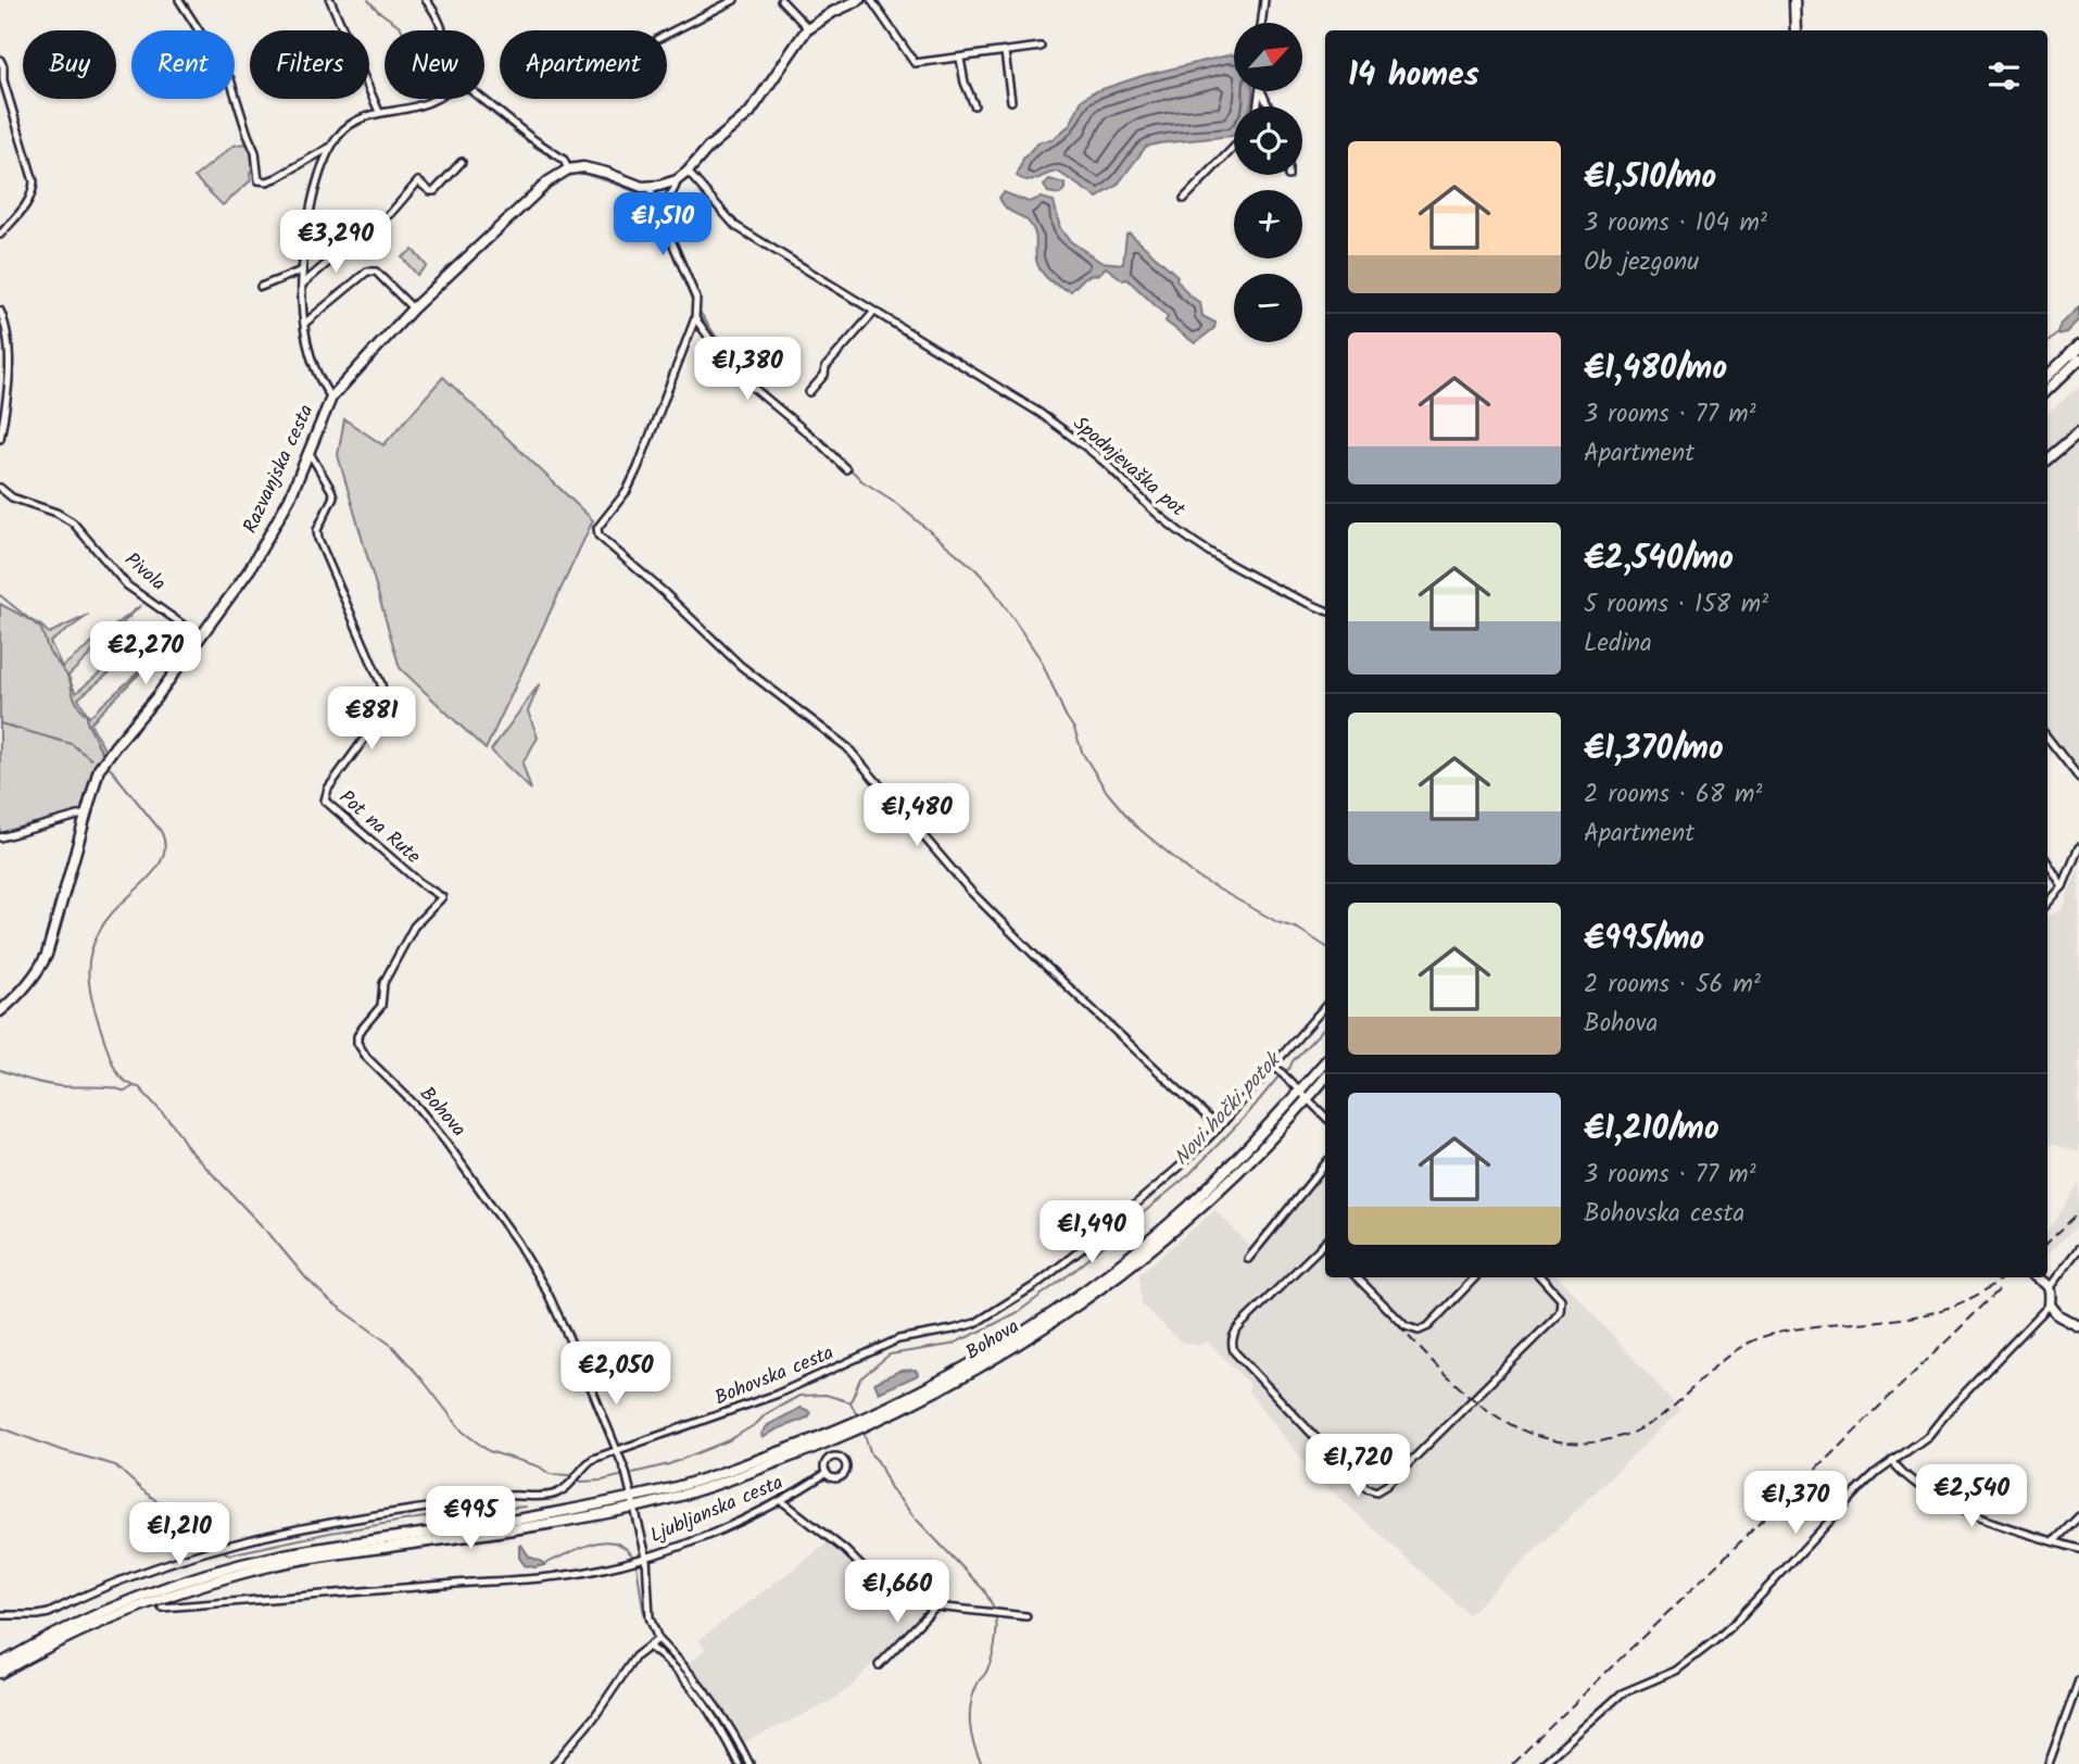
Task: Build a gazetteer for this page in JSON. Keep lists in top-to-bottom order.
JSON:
{
  "streets": {
    "main road": ["Razvanjska cesta", "Bohova"],
    "street": [
      "Spodnjevaška pot",
      "Pivola",
      "Pot na Rute",
      "Bohovska cesta",
      "Ljubljanska cesta"
    ]
  },
  "crossings": [
    ["Razvanjska cesta", "Pivola"],
    ["Razvanjska cesta", "Pot na Rute"],
    ["Pot na Rute", "Bohova"],
    ["Bohova", "Bohovska cesta"],
    ["Bohova", "Ljubljanska cesta"]
  ],
  "water": ["Novi hočki potok"],
  "north": "top right",
  "page": {
    "map_buttons": ["+", "−"],
    "chip": [
      "Buy",
      "Rent",
      "Filters",
      "New",
      "Apartment"
    ],
    "heading": "14 homes",
    "list": [
      {
        "name": "€1,510/mo",
        "note": "3 rooms · 104 m² · Ob jezgonu"
      },
      {
        "name": "€1,480/mo",
        "note": "3 rooms · 77 m² · Apartment"
      },
      {
        "name": "€2,540/mo",
        "note": "5 rooms · 158 m² · Ledina"
      },
      {
        "name": "€1,370/mo",
        "note": "2 rooms · 68 m² · Apartment"
      },
      {
        "name": "€995/mo",
        "note": "2 rooms · 56 m² · Bohova"
      },
      {
        "name": "€1,210/mo",
        "note": "3 rooms · 77 m² · Bohovska cesta"
      }
    ],
    "price": [
      "€1,510",
      "€3,290",
      "€1,380",
      "€2,270",
      "€881",
      "€1,480",
      "€1,490",
      "€2,050",
      "€1,720",
      "€2,540",
      "€1,370",
      "€995",
      "€1,210",
      "€1,660"
    ]
  }
}
